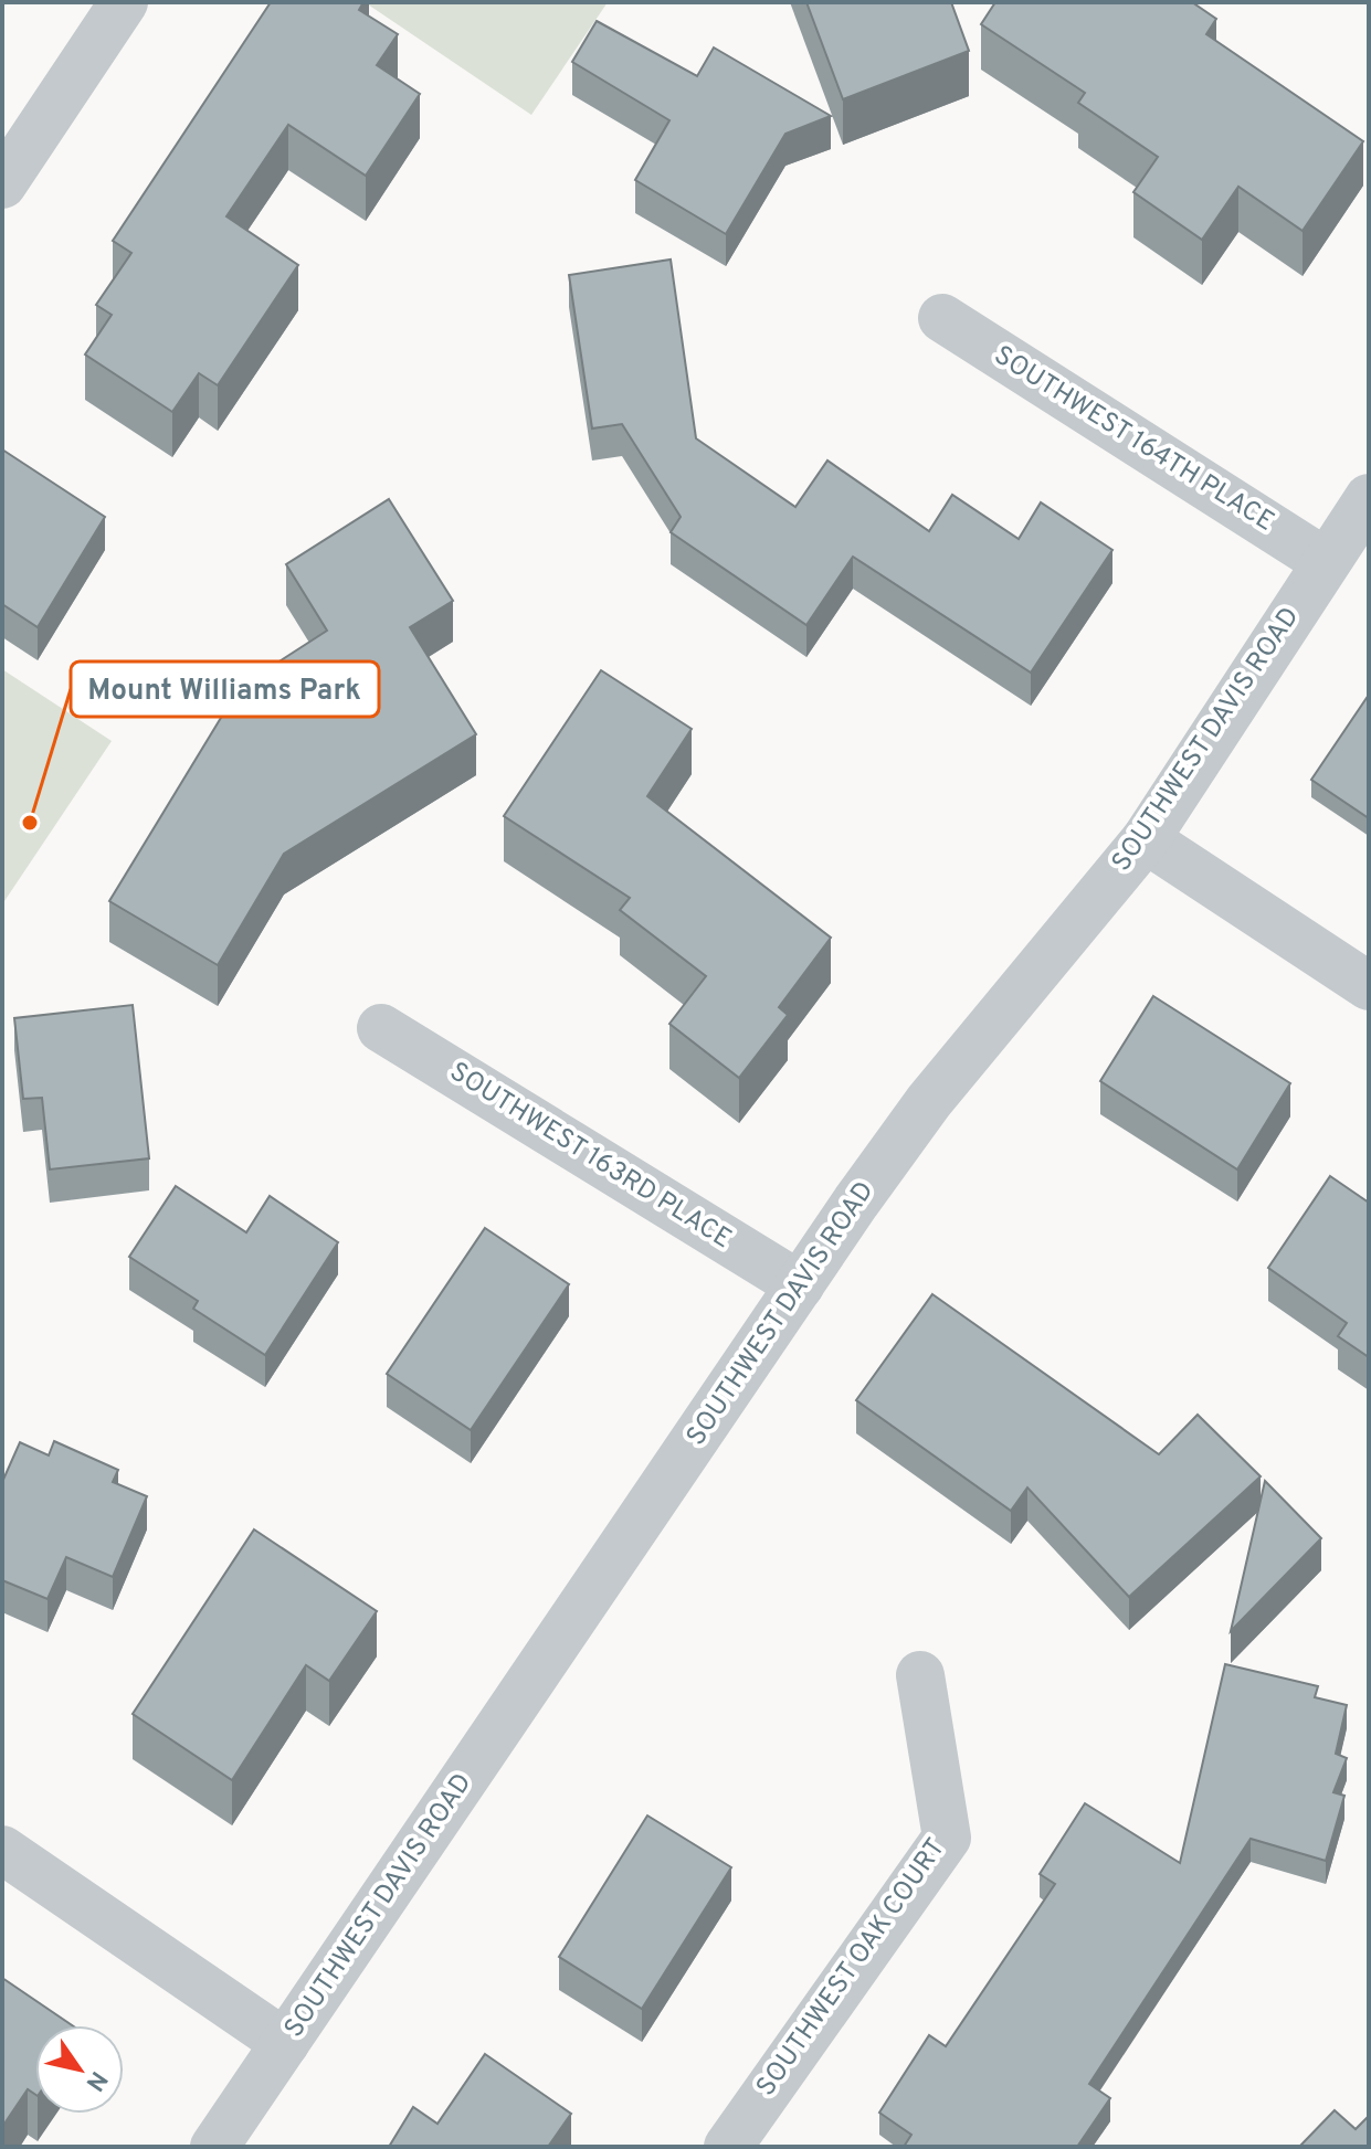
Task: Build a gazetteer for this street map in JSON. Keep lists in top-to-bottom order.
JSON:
{
  "streets": {
    "street": [
      "SOUTHWEST 164TH PLACE",
      "SOUTHWEST DAVIS ROAD",
      "SOUTHWEST 163RD PLACE",
      "SOUTHWEST OAK COURT"
    ]
  },
  "crossings": [
    ["SOUTHWEST 164TH PLACE", "SOUTHWEST DAVIS ROAD"],
    ["SOUTHWEST DAVIS ROAD", "SOUTHWEST 163RD PLACE"]
  ],
  "places": ["Mount Williams Park"],
  "north": "bottom right"
}
